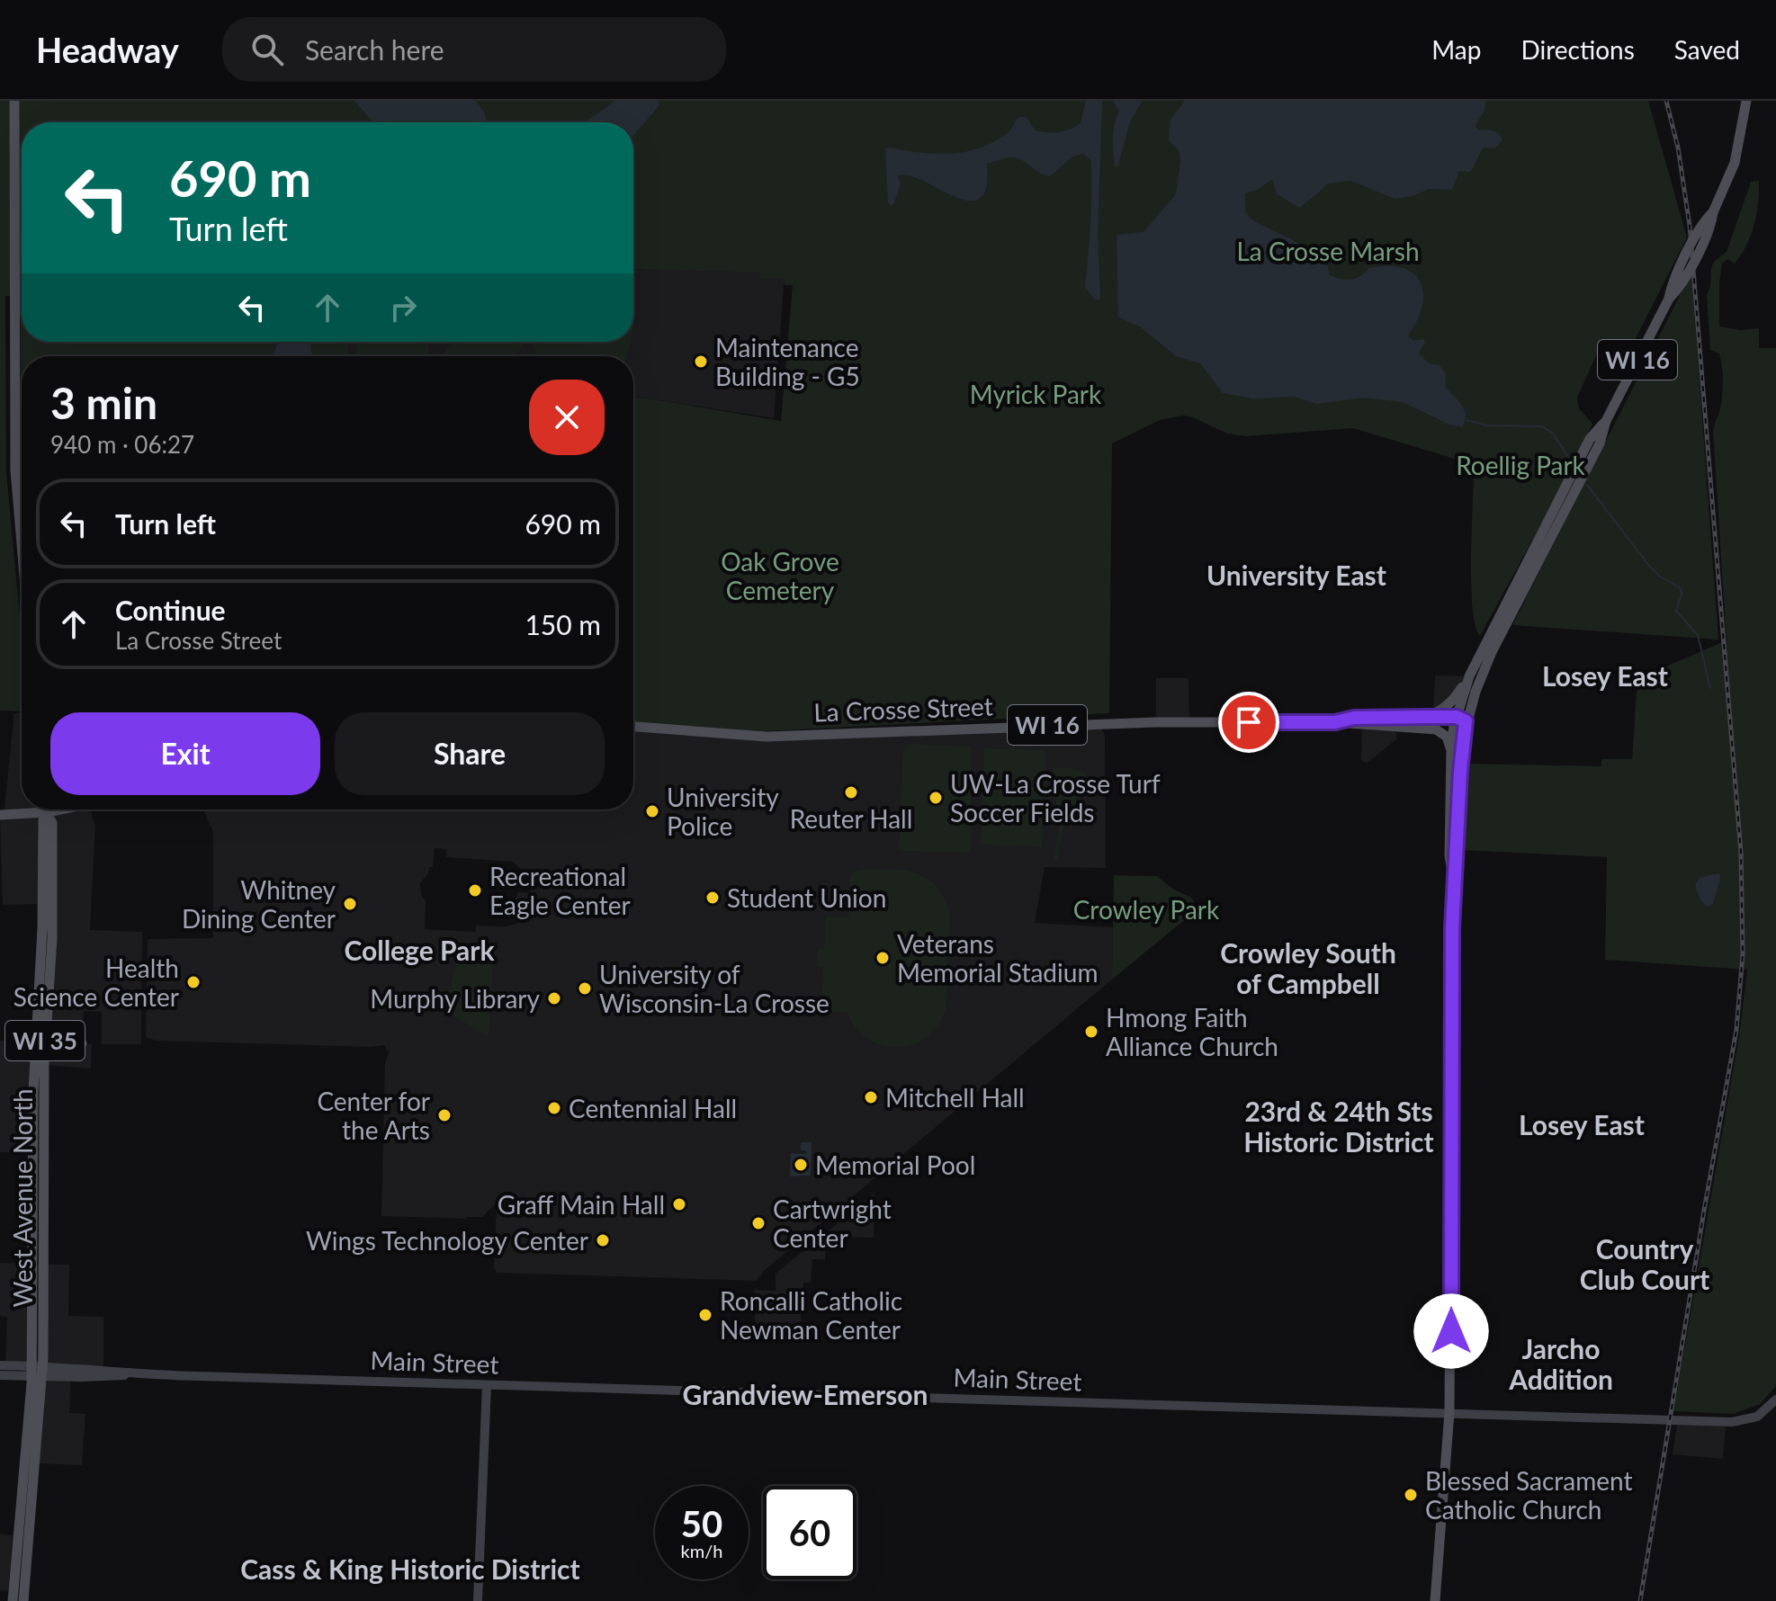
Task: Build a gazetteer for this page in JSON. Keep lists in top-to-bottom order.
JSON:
{
  "streets": {
    "main road": [
      "WI 16",
      "La Crosse Street",
      "WI 35",
      "West Avenue North"
    ],
    "street": ["Main Street"]
  },
  "crossings": [
    ["WI 35", "West Avenue North"],
    ["WI 35", "Main Street"],
    ["West Avenue North", "Main Street"]
  ],
  "districts": [
    "University East",
    "Losey East",
    "College Park",
    "Crowley South of Campbell",
    "23rd & 24th Sts Historic District",
    "Losey East",
    "Country Club Court",
    "Jarcho Addition",
    "Grandview-Emerson",
    "Cass & King Historic District"
  ],
  "parks": [
    "La Crosse Marsh",
    "Myrick Park",
    "Roellig Park",
    "Oak Grove Cemetery",
    "Crowley Park"
  ],
  "places": [
    "Maintenance Building - G5",
    "Reuter Hall",
    "UW-La Crosse Turf Soccer Fields",
    "University Police",
    "Recreational Eagle Center",
    "Student Union",
    "Whitney Dining Center",
    "Veterans Memorial Stadium",
    "Health Science Center",
    "University of Wisconsin-La Crosse",
    "Murphy Library",
    "Hmong Faith Alliance Church",
    "Mitchell Hall",
    "Centennial Hall",
    "Center for the Arts",
    "Memorial Pool",
    "Graff Main Hall",
    "Cartwright Center",
    "Wings Technology Center",
    "Roncalli Catholic Newman Center",
    "Blessed Sacrament Catholic Church"
  ],
  "page": {
    "header": "Headway",
    "search": "Search here",
    "nav": ["Map", "Directions", "Saved"],
    "turn": ["690 m", "Turn left"],
    "heading": ["3 min", "940 m · 06:27"],
    "list": [
      {
        "name": "Turn left",
        "value": "690 m"
      },
      {
        "name": "Continue",
        "note": "La Crosse Street",
        "value": "150 m"
      }
    ],
    "buttons": ["Exit", "Share"],
    "speed": "50 km/h",
    "limit": "60"
  }
}
